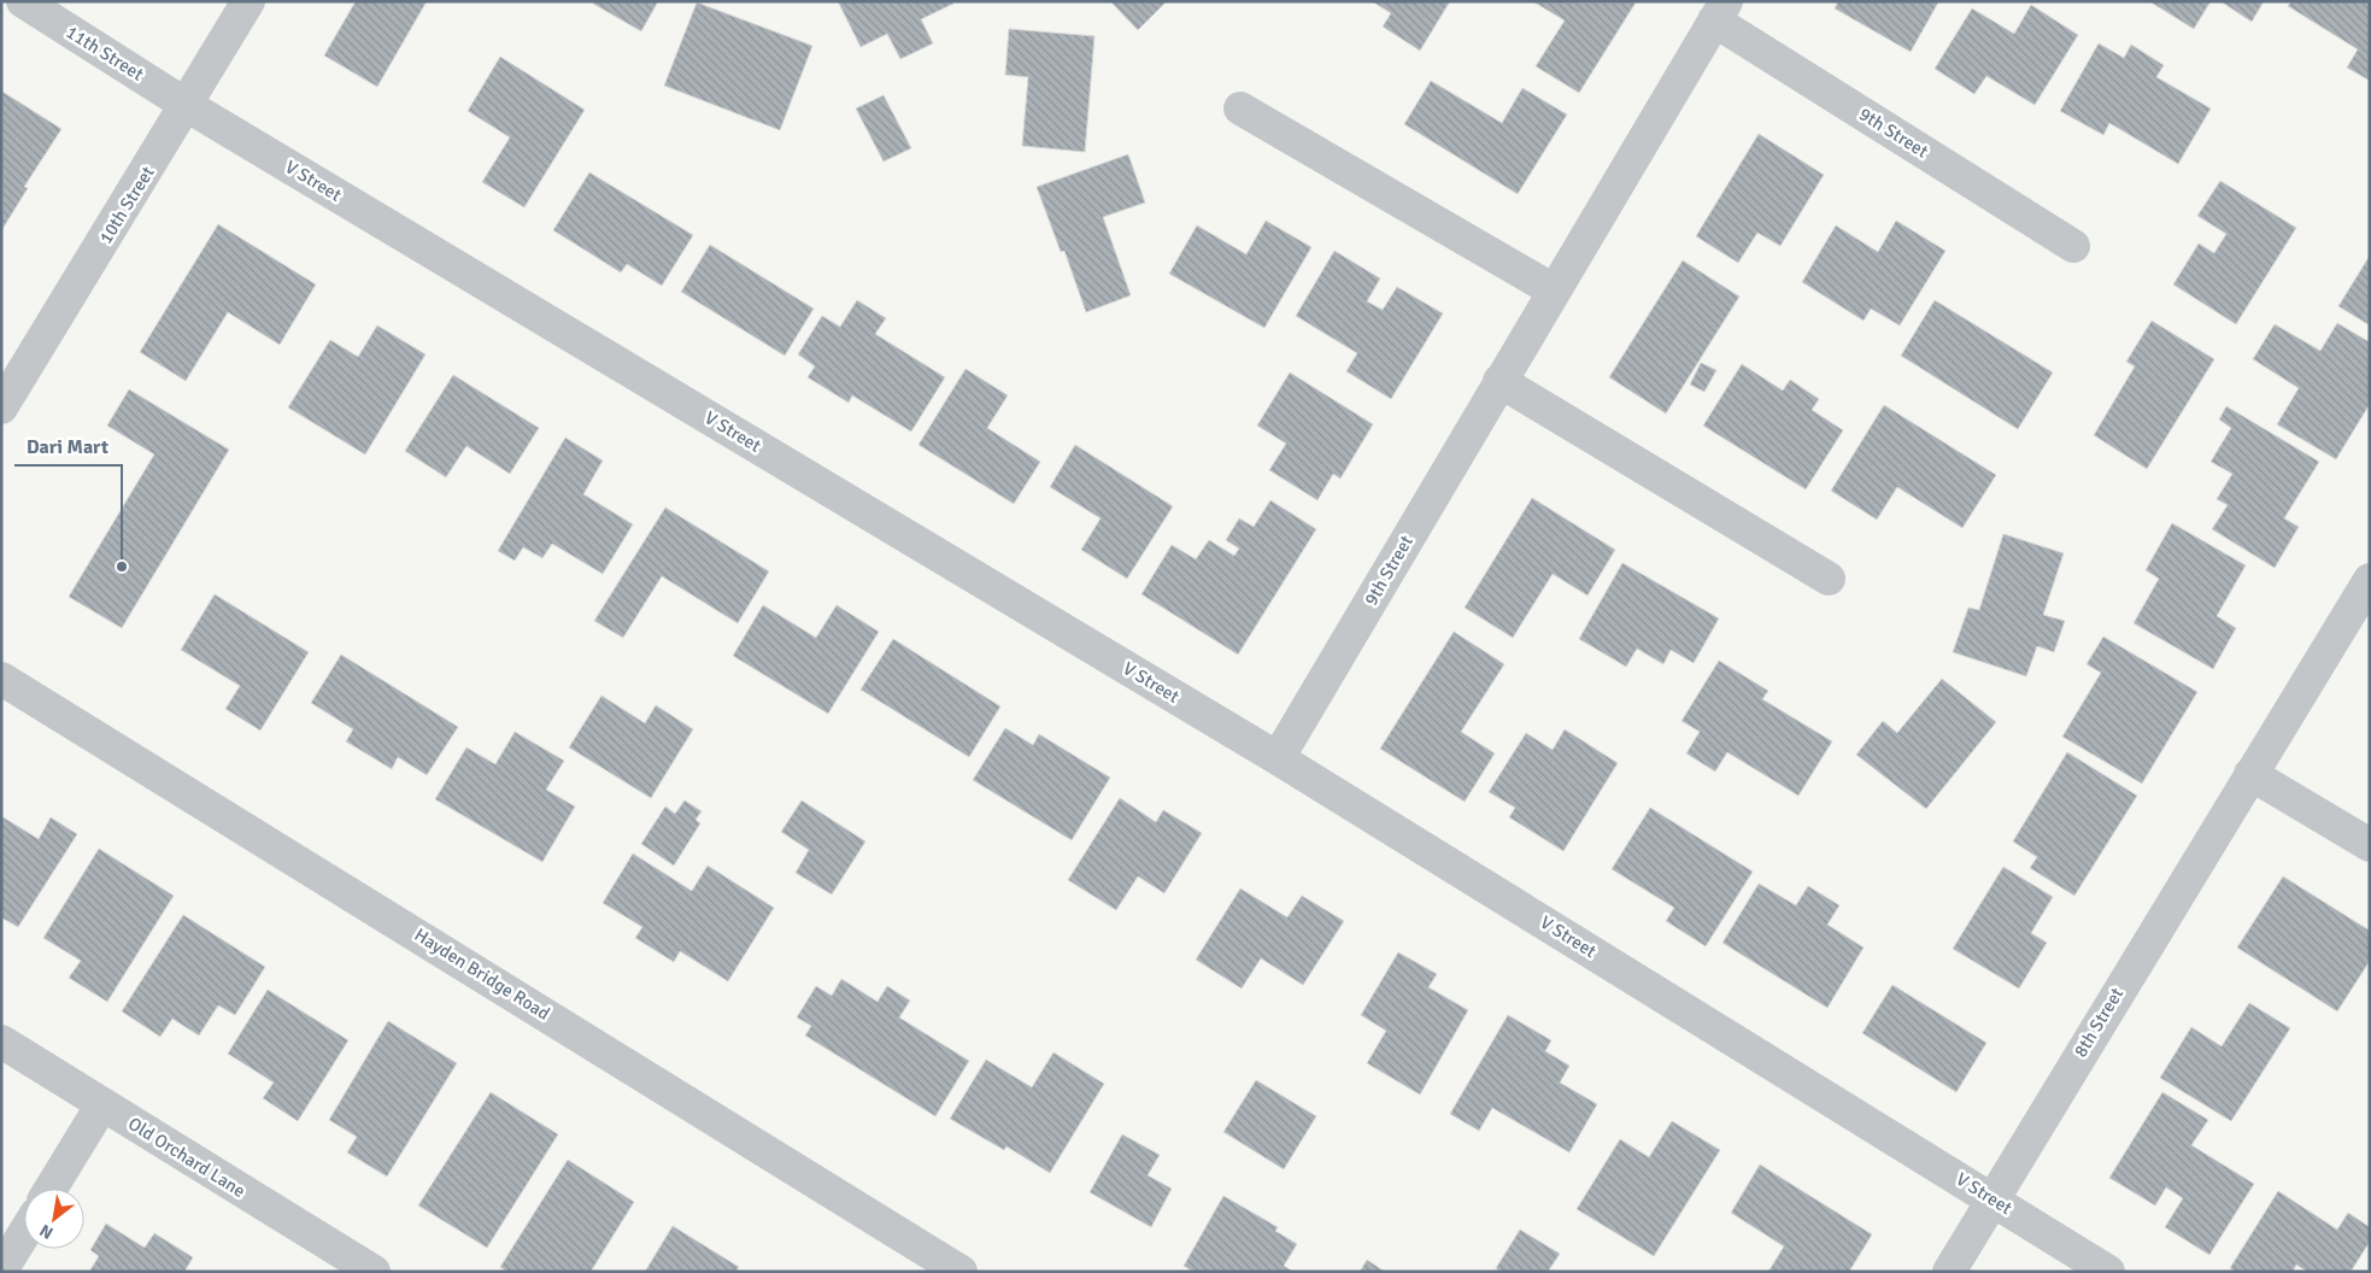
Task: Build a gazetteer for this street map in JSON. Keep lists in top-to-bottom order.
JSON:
{
  "streets": {
    "street": [
      "11th Street",
      "9th Street",
      "V Street",
      "10th Street",
      "Hayden Bridge Road",
      "8th Street",
      "Old Orchard Lane"
    ]
  },
  "crossings": [
    ["11th Street", "V Street"],
    ["11th Street", "10th Street"],
    ["9th Street", "V Street"],
    ["V Street", "10th Street"],
    ["V Street", "8th Street"]
  ],
  "places": ["Dari Mart"],
  "north": "bottom left"
}
